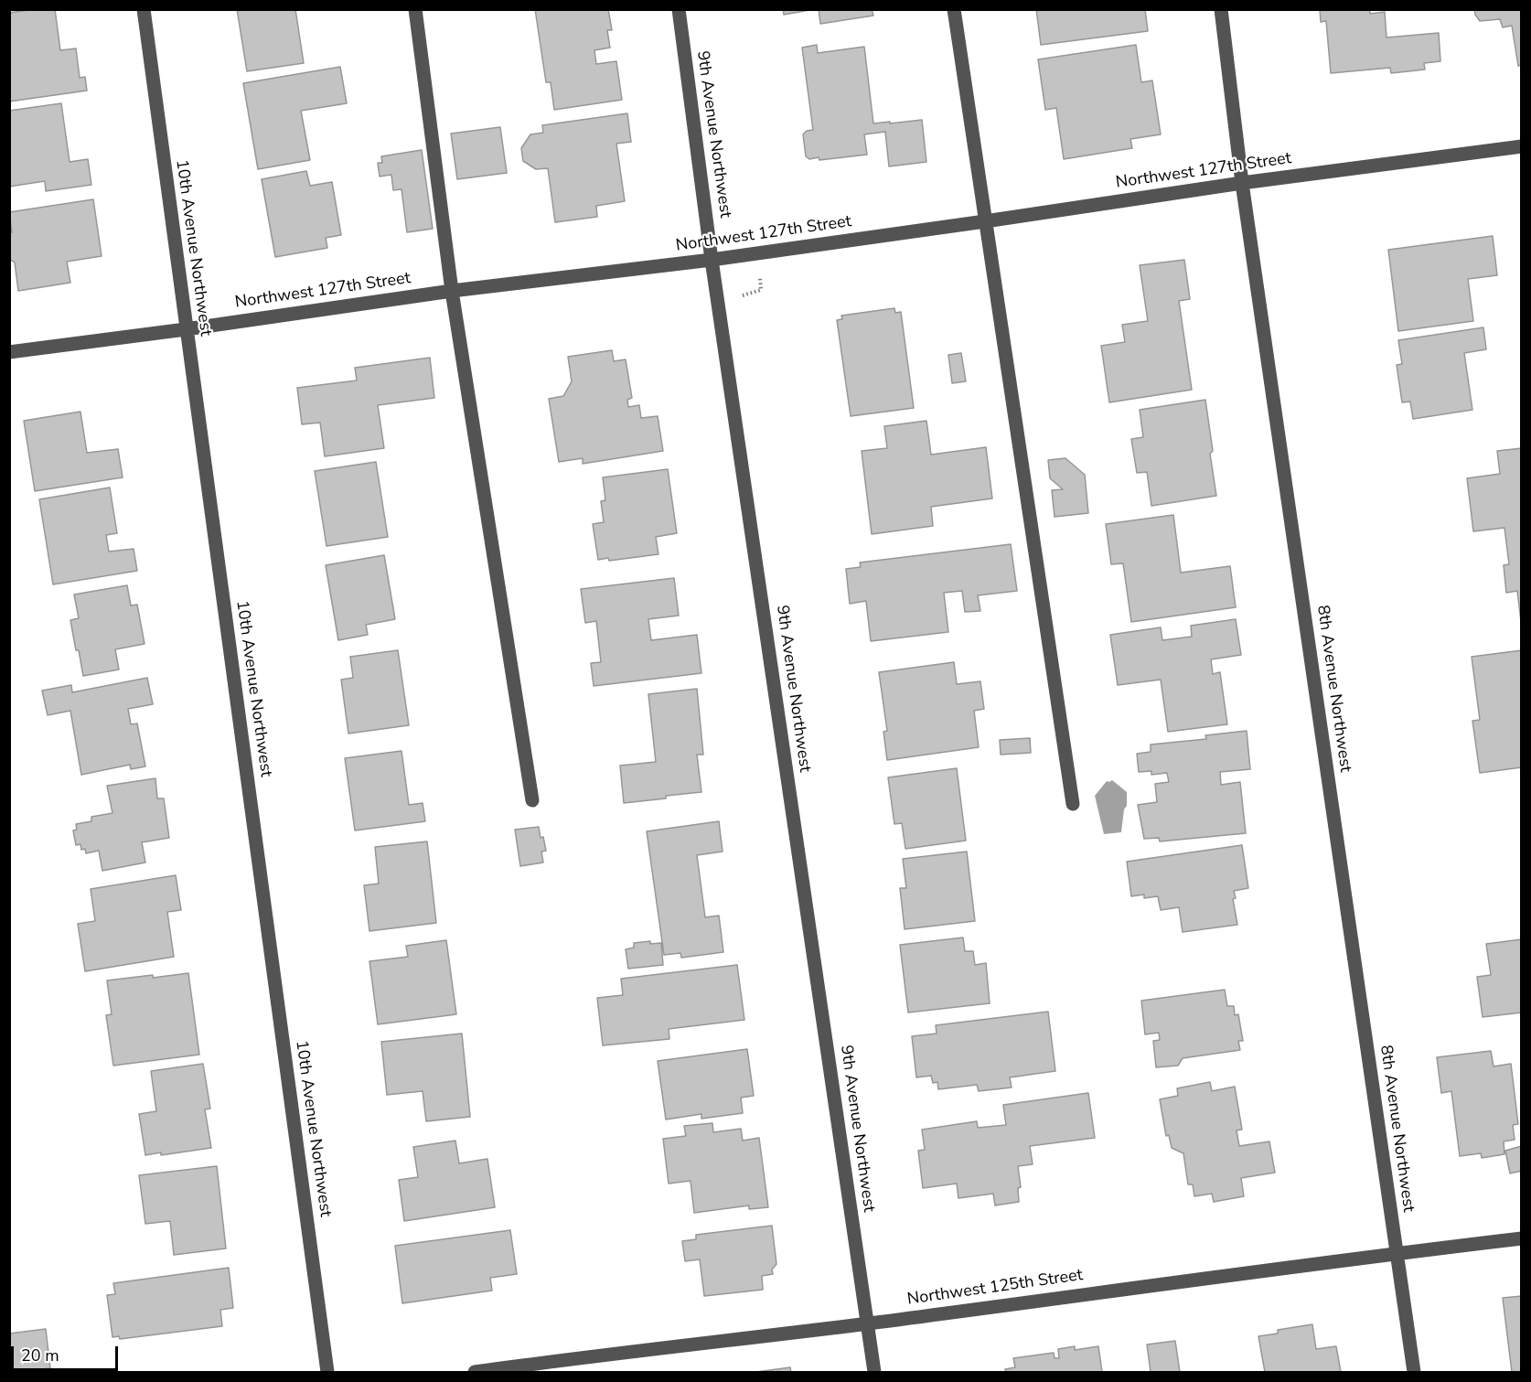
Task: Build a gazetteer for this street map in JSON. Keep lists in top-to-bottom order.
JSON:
{
  "streets": {
    "street": [
      "9th Avenue Northwest",
      "Northwest 127th Street",
      "10th Avenue Northwest",
      "8th Avenue Northwest",
      "Northwest 125th Street"
    ]
  },
  "crossings": [
    ["9th Avenue Northwest", "Northwest 127th Street"],
    ["9th Avenue Northwest", "Northwest 125th Street"],
    ["Northwest 127th Street", "10th Avenue Northwest"],
    ["Northwest 127th Street", "8th Avenue Northwest"],
    ["8th Avenue Northwest", "Northwest 125th Street"]
  ],
  "scale_bar": "20 m"
}
